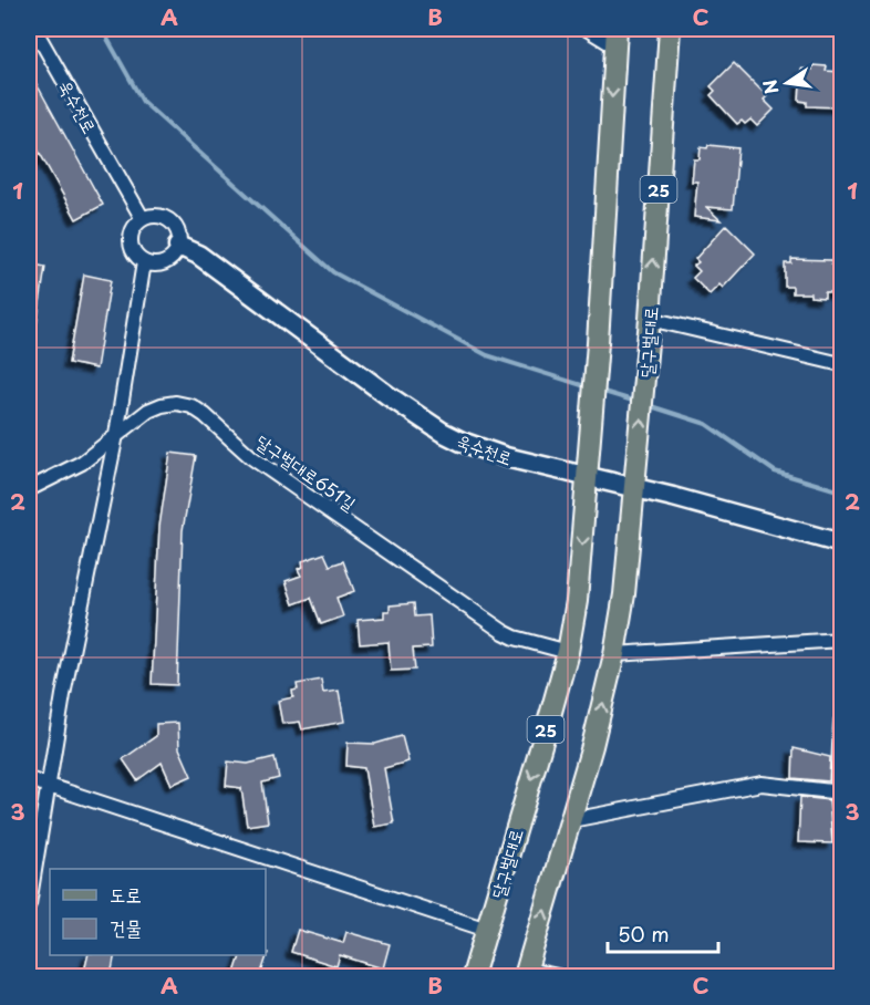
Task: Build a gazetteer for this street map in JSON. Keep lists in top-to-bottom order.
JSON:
{
  "streets": {
    "main road": ["욱수천로", "25", "달구벌대로"],
    "street": ["달구벌대로651길"]
  },
  "crossings": [
    ["욱수천로", "달구벌대로"],
    ["달구벌대로", "달구벌대로651길"]
  ],
  "legend": ["도로", "건물"],
  "scale_bar": "50 m",
  "north": "left",
  "grid": {
    "columns": ["A", "B", "C"],
    "rows": ["1", "2", "3"]
  }
}
